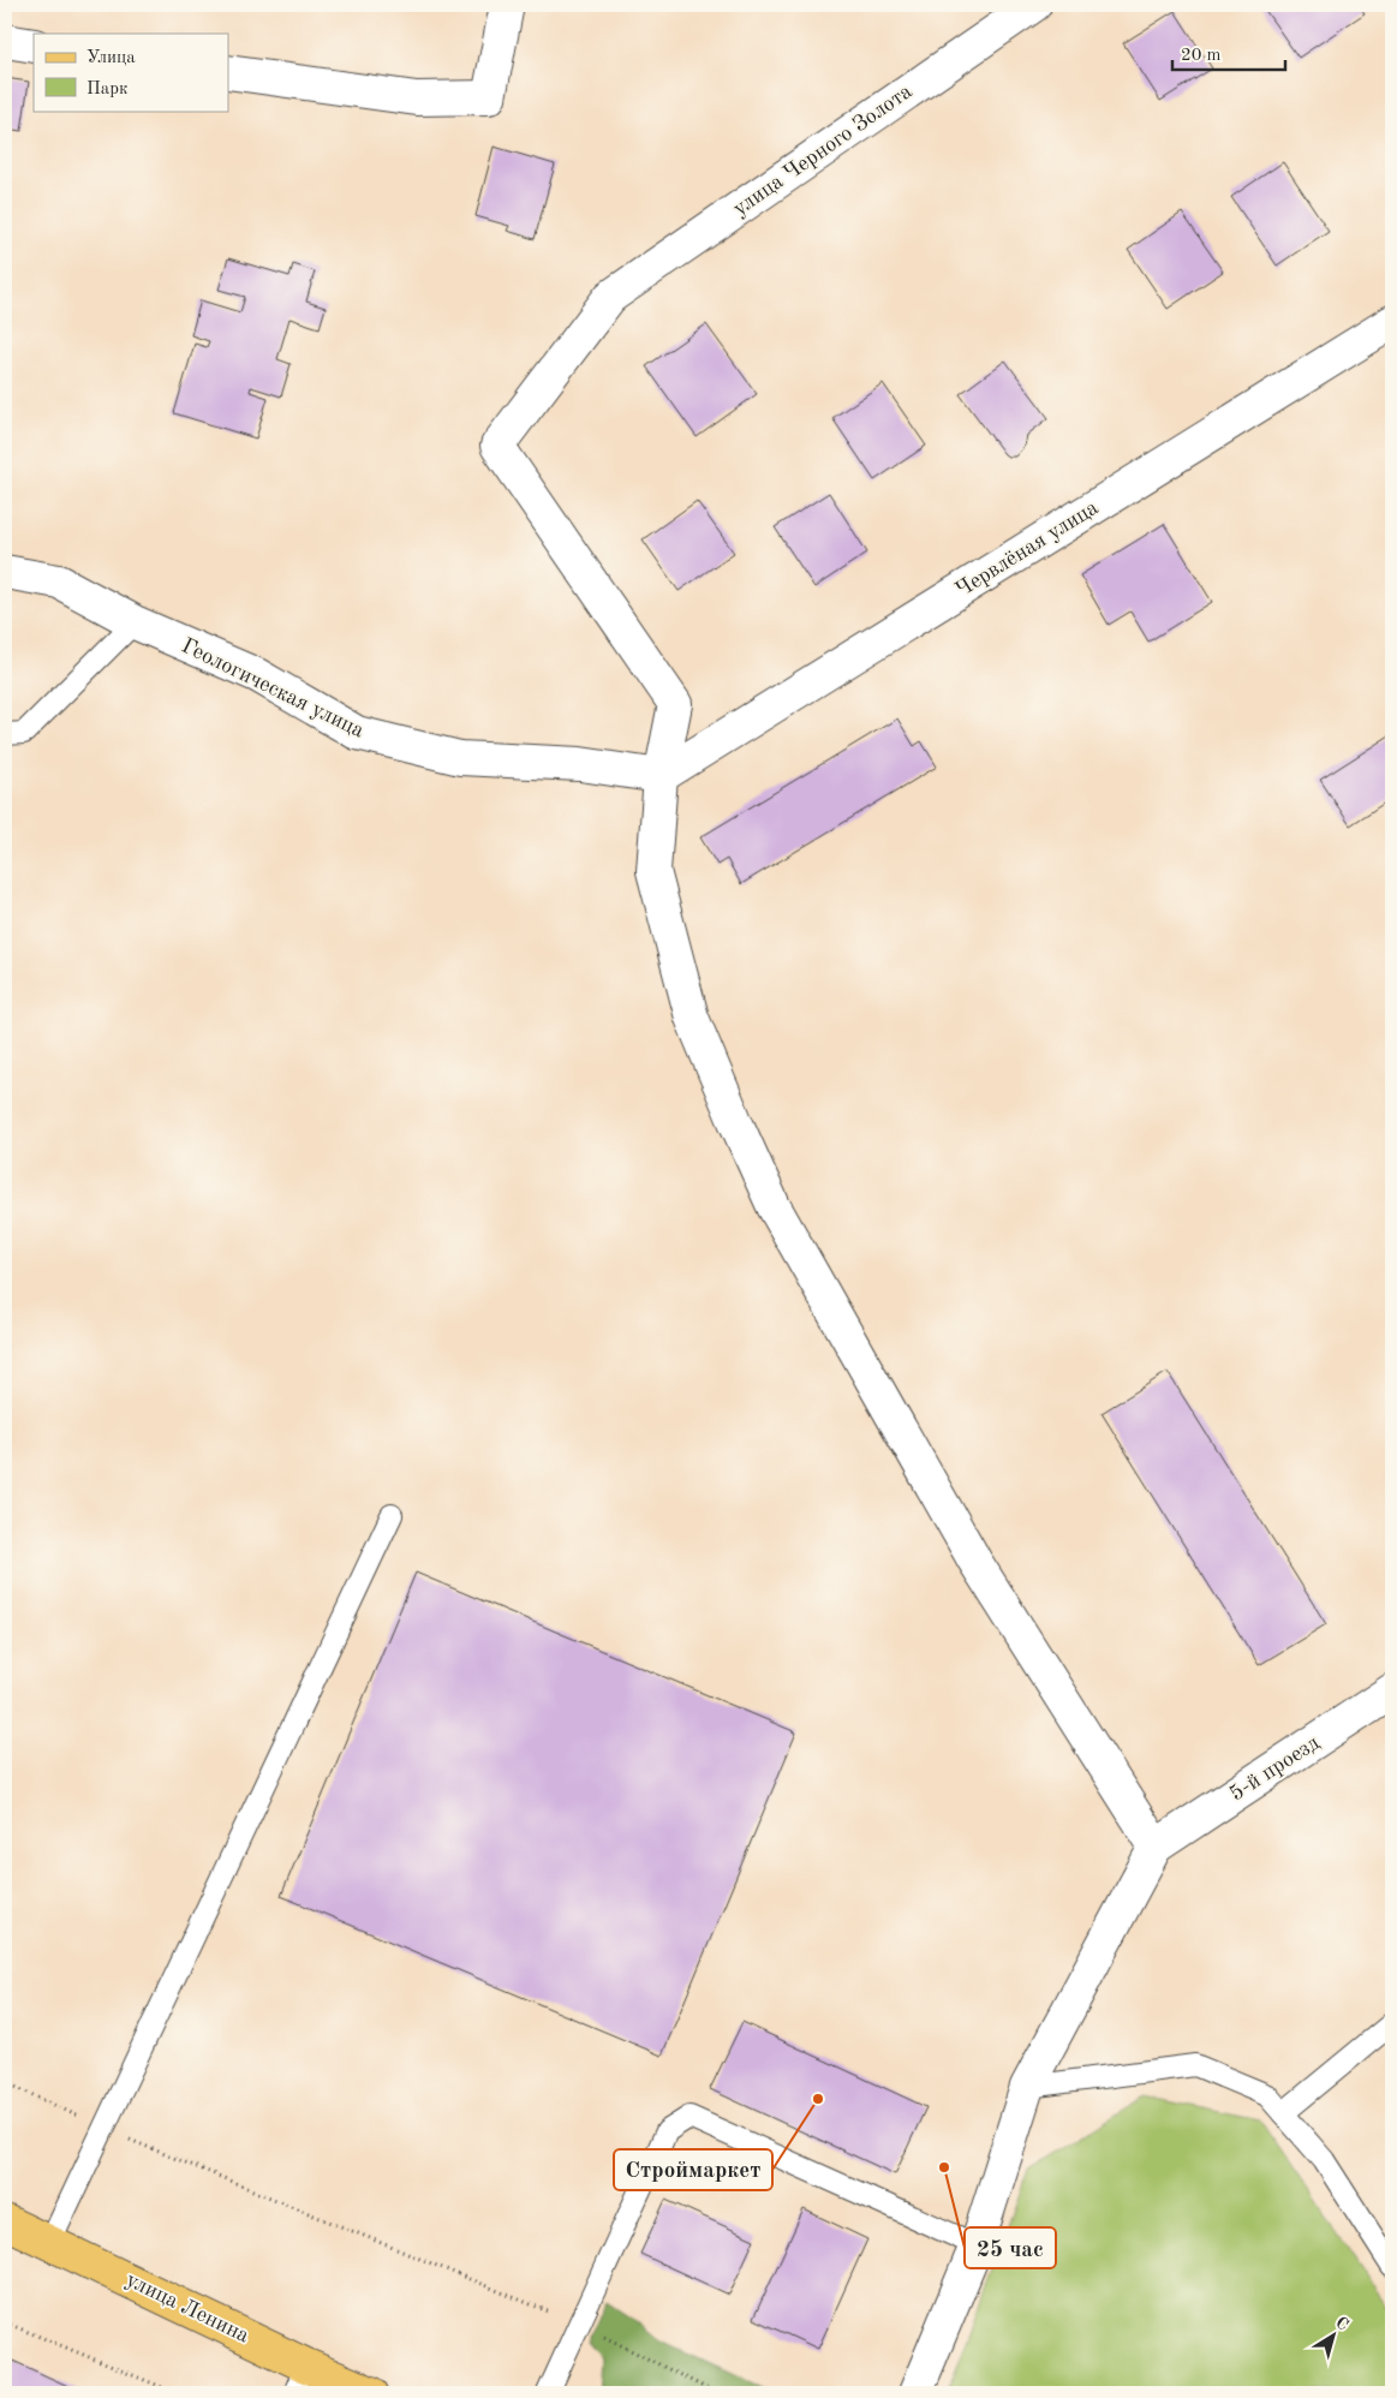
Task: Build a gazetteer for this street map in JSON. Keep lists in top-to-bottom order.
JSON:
{
  "streets": {
    "main road": ["улица Ленина"],
    "street": [
      "улица Черного Золота",
      "Червлёная улица",
      "Геологическая улица",
      "5-й проезд"
    ]
  },
  "crossings": [
    ["улица Черного Золота", "Червлёная улица"],
    ["улица Черного Золота", "Геологическая улица"],
    ["Червлёная улица", "Геологическая улица"]
  ],
  "places": ["Строймаркет", "25 час"],
  "legend": ["Улица", "Парк"],
  "scale_bar": "20 m",
  "north": "top right"
}
